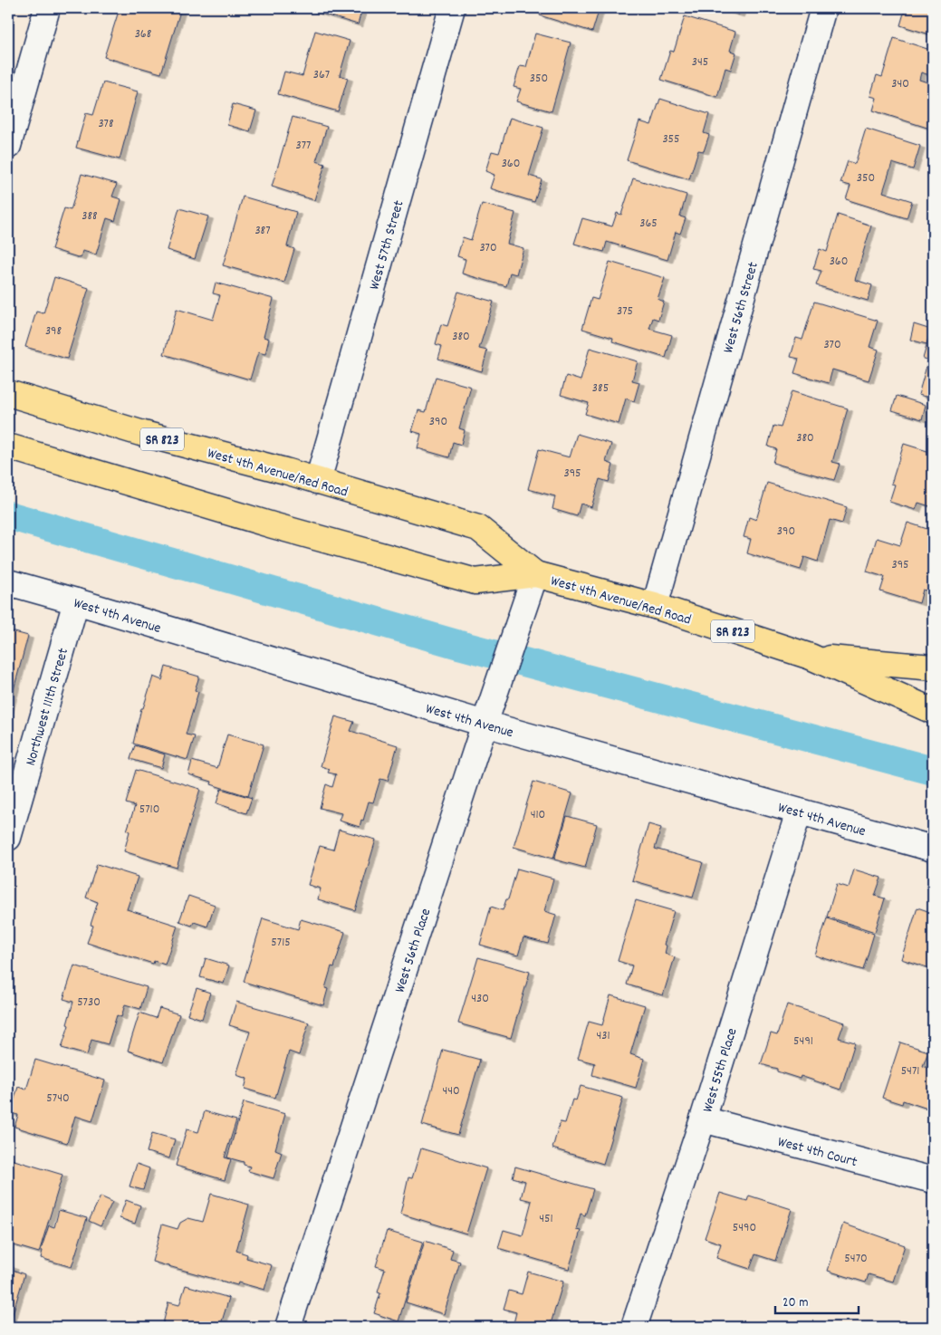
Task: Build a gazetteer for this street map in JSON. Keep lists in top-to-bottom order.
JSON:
{
  "streets": {
    "main road": ["SR 823", "West 4th Avenue/Red Road"],
    "street": [
      "West 57th Street",
      "West 56th Street",
      "West 4th Avenue",
      "Northwest 111th Street",
      "West 56th Place",
      "West 55th Place",
      "West 4th Court"
    ]
  },
  "crossings": [
    ["West 57th Street", "West 4th Avenue/Red Road"],
    ["West 56th Street", "West 4th Avenue/Red Road"],
    ["West 4th Avenue/Red Road", "West 56th Place"],
    ["West 4th Avenue", "Northwest 111th Street"],
    ["West 4th Avenue", "West 56th Place"],
    ["West 4th Avenue", "West 55th Place"],
    ["West 55th Place", "West 4th Court"]
  ],
  "house_numbers": [
    "368",
    "345",
    "367",
    "350",
    "340",
    "378",
    "355",
    "377",
    "360",
    "350",
    "388",
    "365",
    "387",
    "370",
    "360",
    "375",
    "398",
    "380",
    "370",
    "385",
    "390",
    "380",
    "395",
    "390",
    "395",
    "5710",
    "410",
    "5715",
    "430",
    "5730",
    "431",
    "5491",
    "5471",
    "440",
    "5740",
    "451",
    "5490",
    "5470"
  ],
  "scale_bar": "20 m"
}
